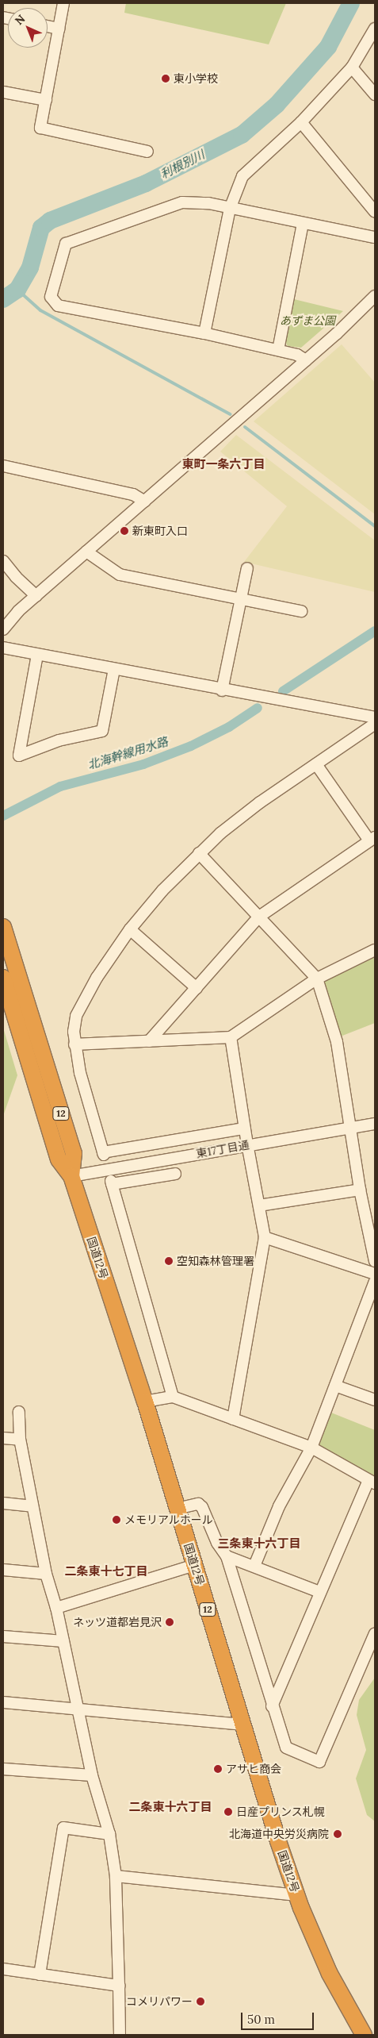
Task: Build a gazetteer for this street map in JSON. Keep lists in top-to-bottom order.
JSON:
{
  "streets": {
    "highway": ["12", "国道12号"],
    "street": ["東17丁目通"]
  },
  "crossings": [
    ["東17丁目通", "国道12号"]
  ],
  "districts": [
    "東町一条六丁目",
    "三条東十六丁目",
    "二条東十七丁目",
    "二条東十六丁目"
  ],
  "water": ["利根別川", "北海幹線用水路"],
  "parks": ["あずま公園"],
  "places": [
    "東小学校",
    "新東町入口",
    "空知森林管理署",
    "メモリアルホール",
    "ネッツ道都岩見沢",
    "アサヒ商会",
    "日産プリンス札幌",
    "北海道中央労災病院",
    "コメリパワー"
  ],
  "scale_bar": "50 m",
  "north": "top left"
}
